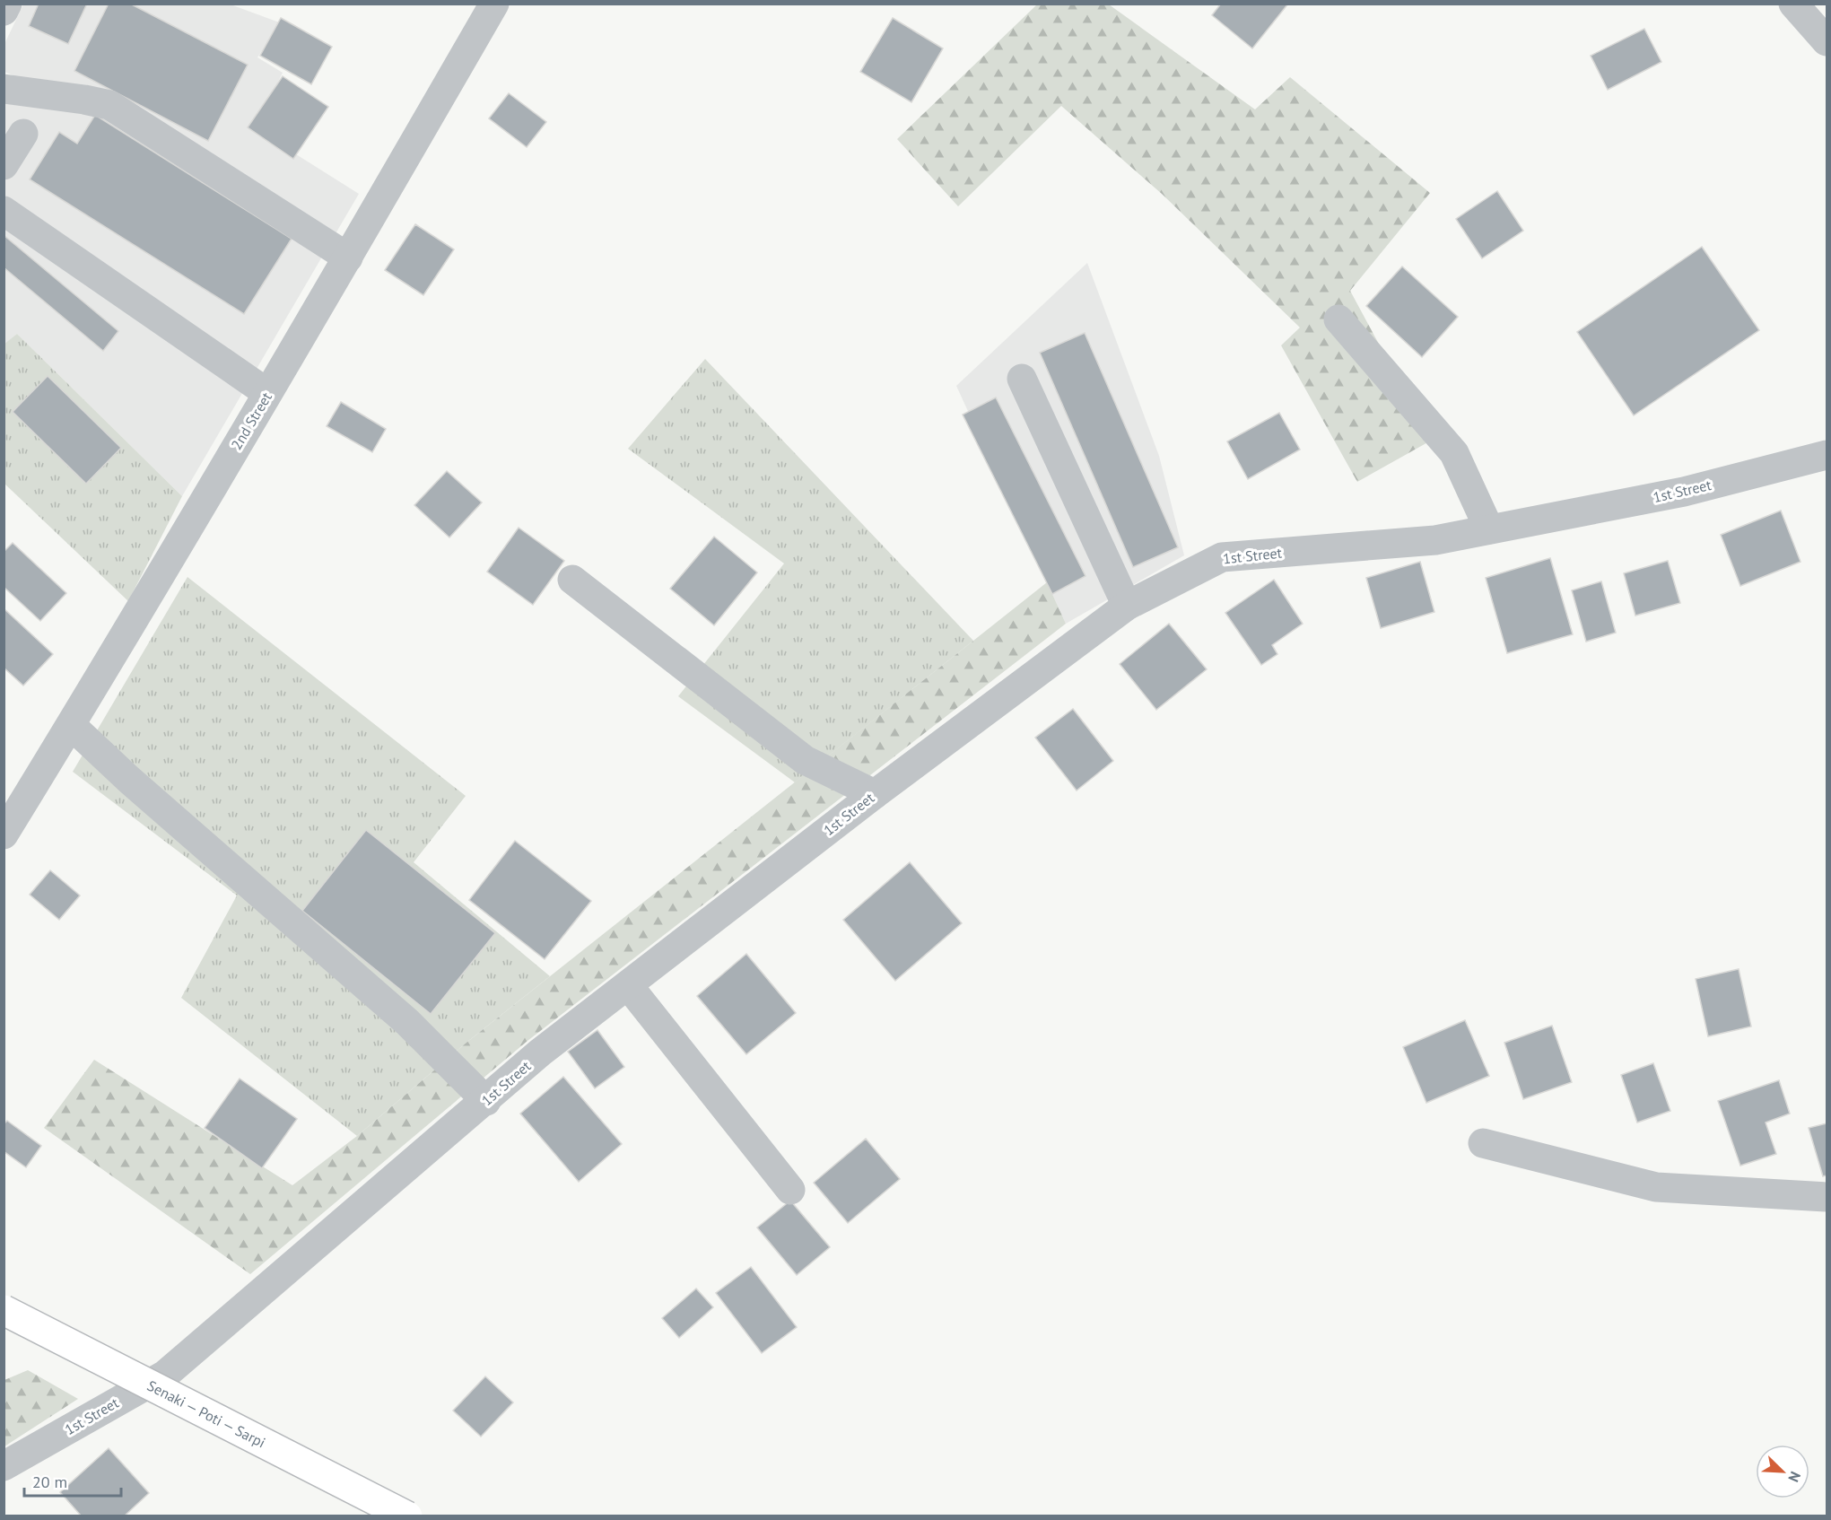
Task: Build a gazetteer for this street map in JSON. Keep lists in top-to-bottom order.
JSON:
{
  "streets": {
    "highway": ["Senaki — Poti — Sarpi"],
    "street": ["2nd Street", "1st Street"]
  },
  "scale_bar": "20 m",
  "north": "bottom right"
}
